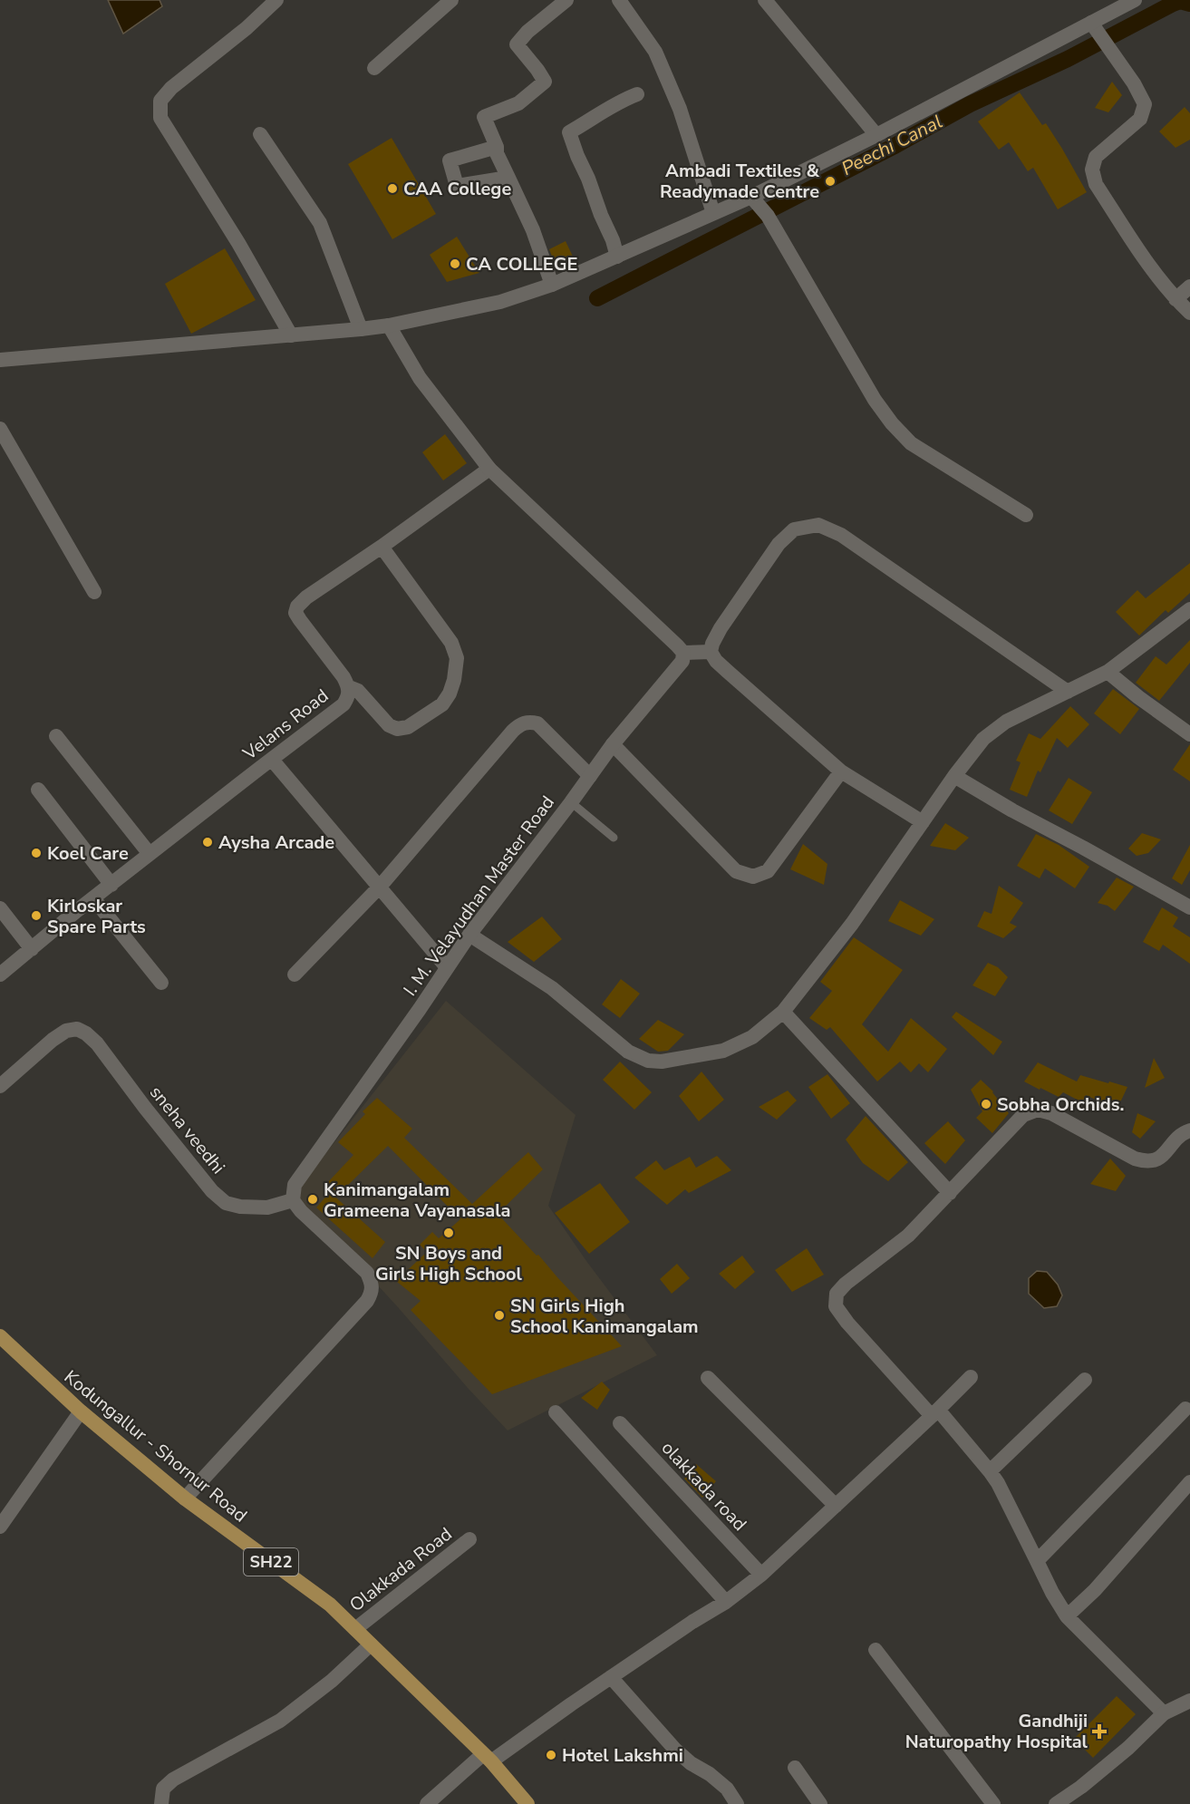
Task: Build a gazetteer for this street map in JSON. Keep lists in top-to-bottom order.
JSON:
{
  "streets": {
    "main road": ["Kodungallur - Shornur Road", "SH22"],
    "street": [
      "Velans Road",
      "I. M. Velayudhan Master Road",
      "sneha veedhi",
      "olakkada road",
      "Olakkada Road"
    ]
  },
  "crossings": [
    ["I. M. Velayudhan Master Road", "sneha veedhi"],
    ["Kodungallur - Shornur Road", "Olakkada Road"]
  ],
  "water": ["Peechi Canal"],
  "places": {
    "other": [
      "Ambadi Textiles & Readymade Centre",
      "CAA College",
      "CA COLLEGE",
      "Aysha Arcade",
      "Koel Care",
      "Kirloskar Spare Parts",
      "Sobha Orchids.",
      "Kanimangalam Grameena Vayanasala",
      "SN Boys and Girls High School",
      "SN Girls High School Kanimangalam",
      "Hotel Lakshmi"
    ],
    "health": ["Gandhiji Naturopathy Hospital"]
  }
}
